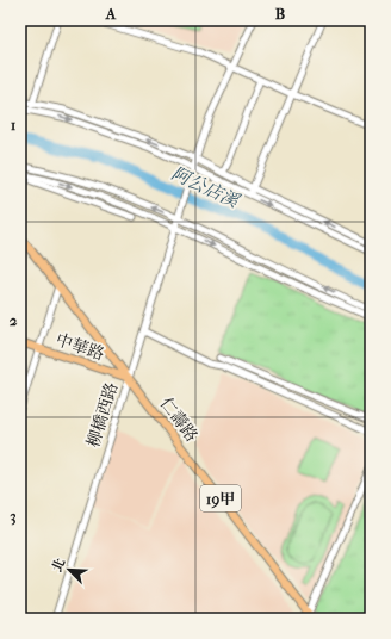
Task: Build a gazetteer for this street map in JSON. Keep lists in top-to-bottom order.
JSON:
{
  "streets": {
    "main road": ["中華路", "仁壽路", "19甲"],
    "street": ["柳橋西路"]
  },
  "crossings": [
    ["中華路", "柳橋西路"],
    ["中華路", "仁壽路"],
    ["柳橋西路", "仁壽路"]
  ],
  "water": ["阿公店溪"],
  "north": "top left",
  "grid": {
    "columns": ["A", "B"],
    "rows": ["1", "2", "3"]
  }
}
